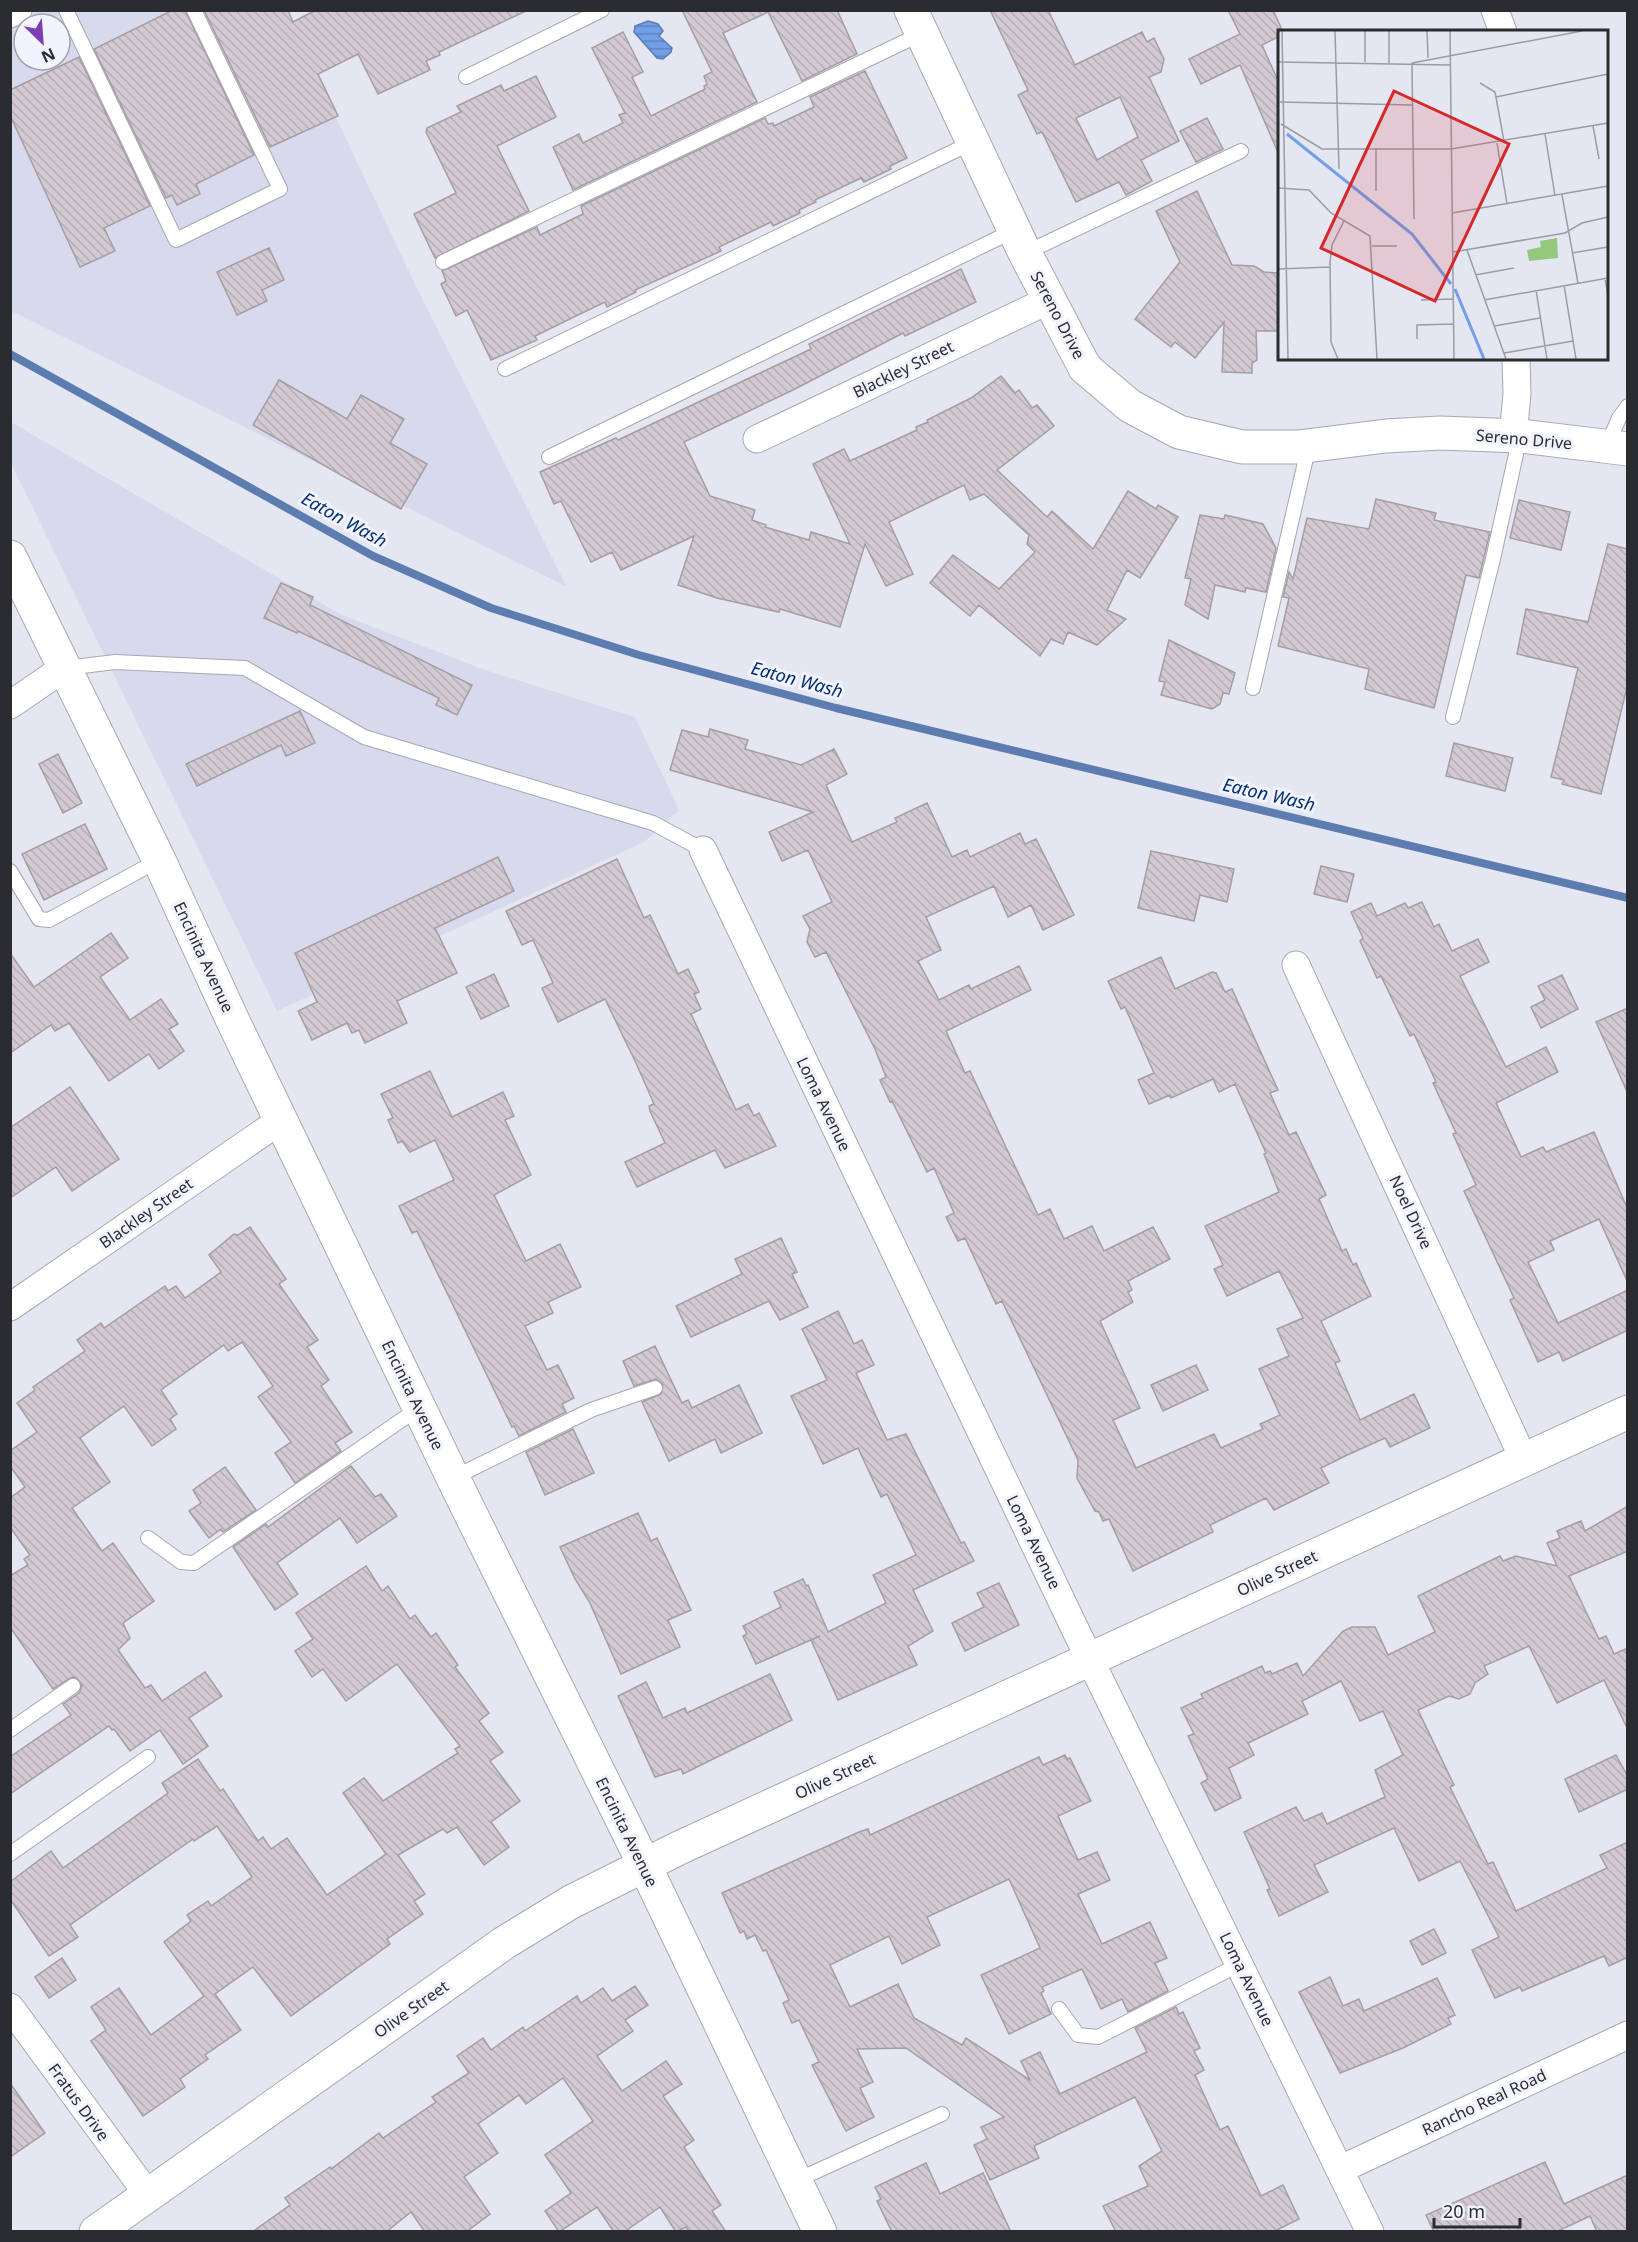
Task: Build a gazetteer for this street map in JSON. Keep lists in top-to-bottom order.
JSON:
{
  "streets": {
    "street": [
      "Sereno Drive",
      "Blackley Street",
      "Encinita Avenue",
      "Loma Avenue",
      "Noel Drive",
      "Olive Street",
      "Fratus Drive",
      "Rancho Real Road"
    ]
  },
  "crossings": [
    ["Sereno Drive", "Blackley Street"],
    ["Blackley Street", "Encinita Avenue"],
    ["Encinita Avenue", "Olive Street"],
    ["Loma Avenue", "Olive Street"],
    ["Loma Avenue", "Rancho Real Road"],
    ["Noel Drive", "Olive Street"],
    ["Olive Street", "Fratus Drive"]
  ],
  "water": ["Eaton Wash"],
  "scale_bar": "20 m",
  "north": "bottom right"
}
